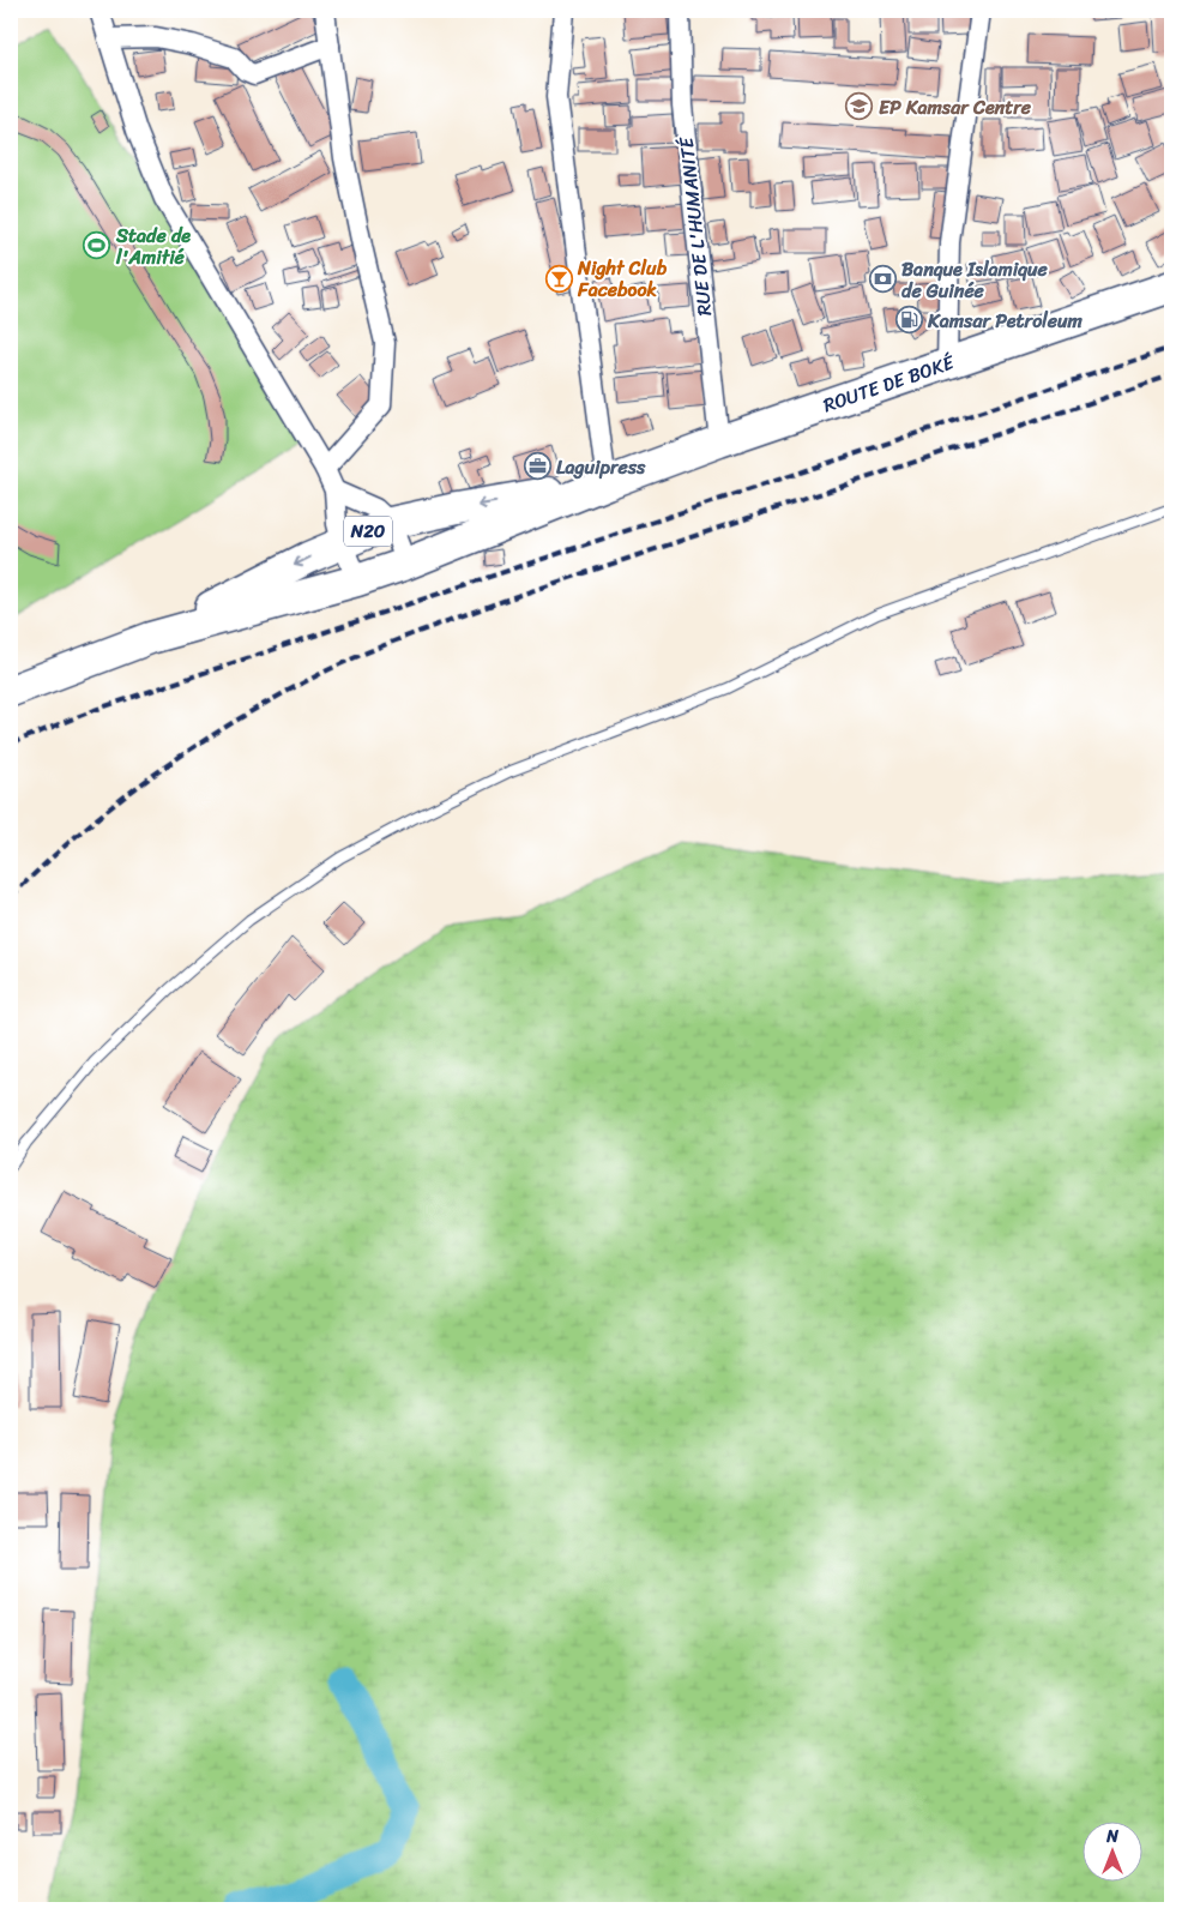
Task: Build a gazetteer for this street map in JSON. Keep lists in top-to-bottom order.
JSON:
{
  "streets": {
    "main road": ["ROUTE DE BOKÉ", "N20"],
    "street": ["RUE DE L'HUMANITÉ"]
  },
  "crossings": [
    ["RUE DE L'HUMANITÉ", "ROUTE DE BOKÉ"],
    ["ROUTE DE BOKÉ", "N20"]
  ],
  "places": {
    "school or university": ["EP Kamsar Centre"],
    "sports": ["Stade de l'Amitié"],
    "bar": ["Night Club Facebook"],
    "bank": ["Banque Islamique de Guinée"],
    "fuel station": ["Kamsar Petroleum"],
    "office": ["Laguipress"]
  },
  "north": "top"
}
